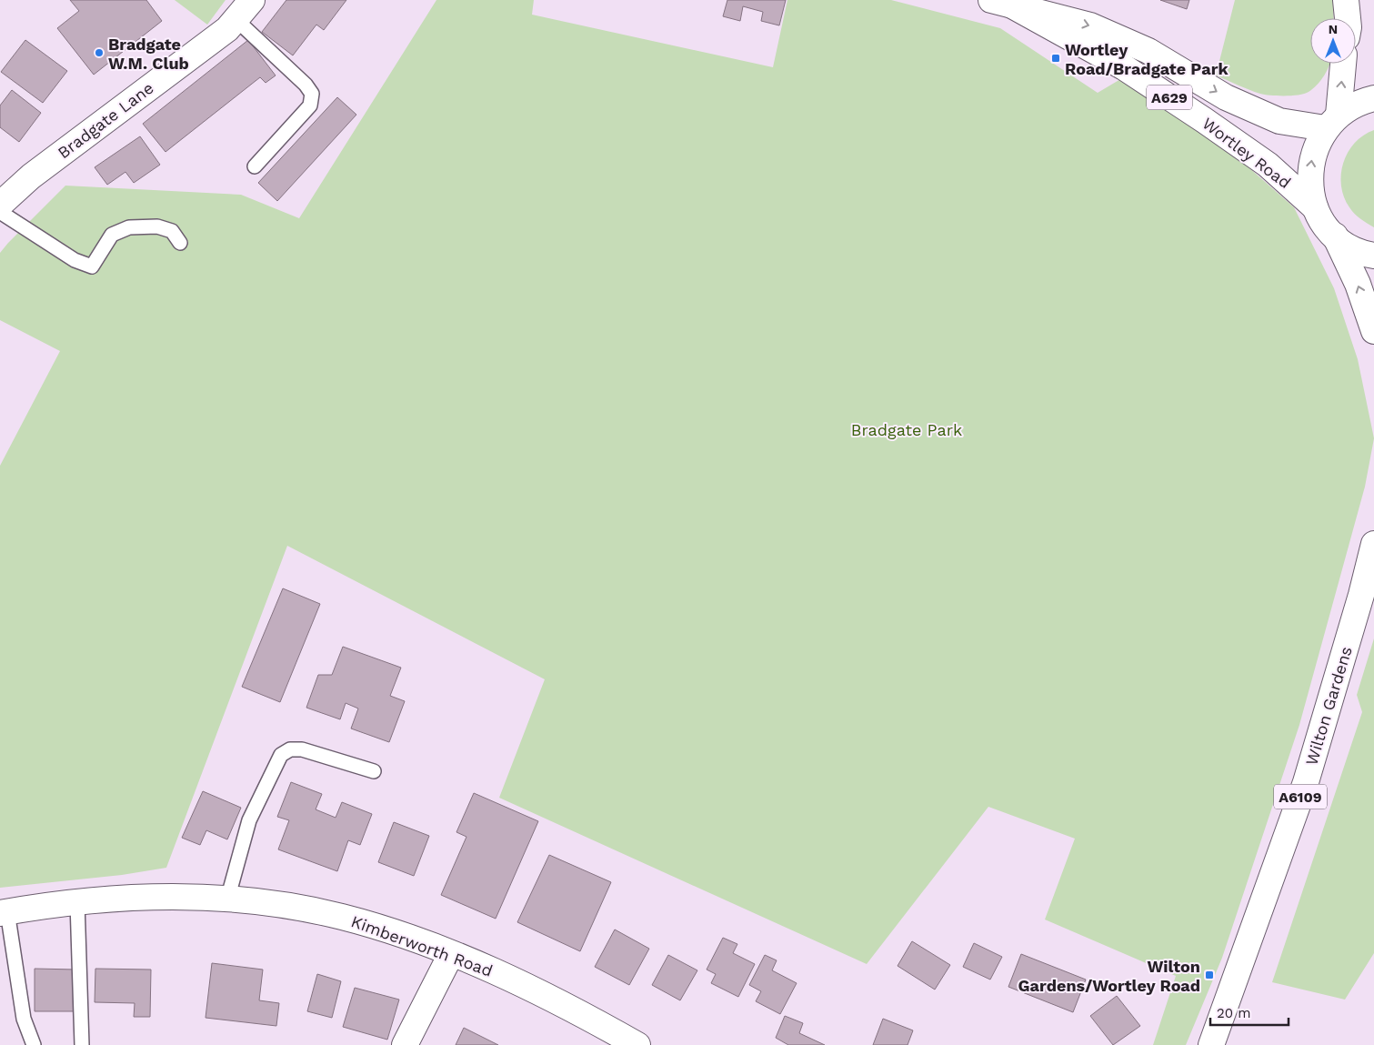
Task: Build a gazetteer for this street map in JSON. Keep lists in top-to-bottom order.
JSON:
{
  "streets": {
    "main road": [
      "A629",
      "Bradgate Lane",
      "Wortley Road",
      "Wilton Gardens",
      "A6109",
      "Kimberworth Road"
    ]
  },
  "crossings": [
    ["A629", "Wortley Road"]
  ],
  "parks": ["Bradgate Park"],
  "places": {
    "other": ["Bradgate W.M. Club"],
    "transit": ["Wortley Road/Bradgate Park", "Wilton Gardens/Wortley Road"]
  },
  "scale_bar": "20 m",
  "north": "top"
}
